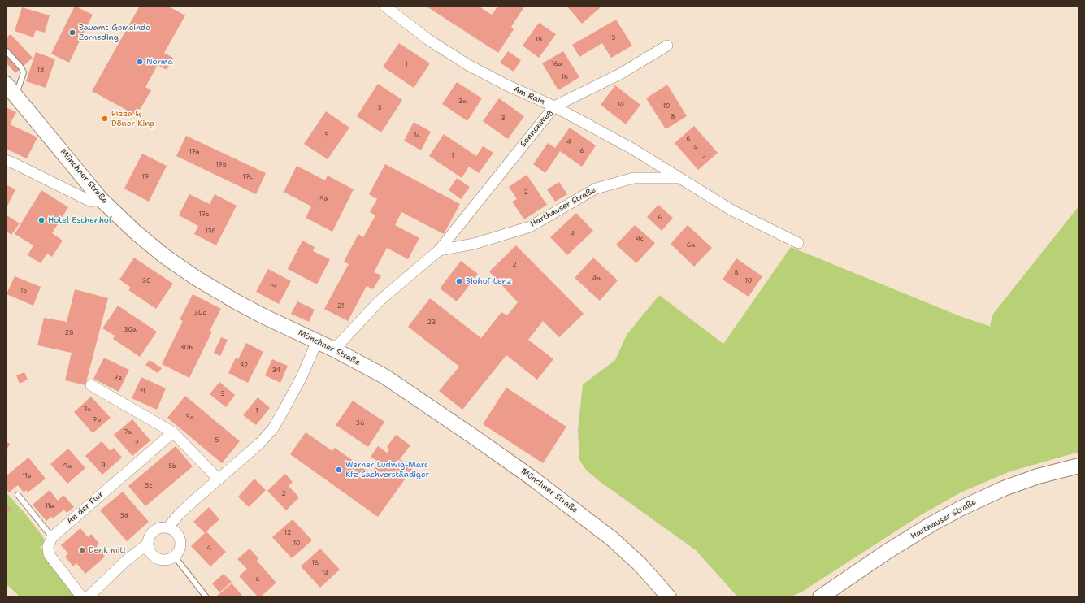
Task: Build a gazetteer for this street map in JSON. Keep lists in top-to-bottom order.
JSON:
{
  "streets": {
    "street": [
      "Am Rain",
      "Sonnenweg",
      "Münchner Straße",
      "Harthauser Straße",
      "An der Flur"
    ]
  },
  "crossings": [
    ["Am Rain", "Sonnenweg"],
    ["Am Rain", "Harthauser Straße"],
    ["Sonnenweg", "Harthauser Straße"],
    ["Münchner Straße", "Harthauser Straße"]
  ],
  "places": [
    "Bauamt Gemeinde Zorneding",
    "Norma",
    "Pizza & Döner King",
    "Hotel Eschenhof",
    "Biohof Lenz",
    "Werner Ludwig-Marc Kfz-Sachverständiger",
    "Denk mit!"
  ],
  "house_numbers": [
    "5",
    "18",
    "16a",
    "1",
    "13",
    "16",
    "3a",
    "14",
    "10",
    "3",
    "8",
    "3",
    "5",
    "1a",
    "6",
    "4",
    "4",
    "6",
    "17a",
    "1",
    "2",
    "17b",
    "17",
    "17c",
    "2",
    "19a",
    "17e",
    "6",
    "17f",
    "4",
    "4c",
    "6a",
    "2",
    "8",
    "4a",
    "30",
    "10",
    "19",
    "15",
    "21",
    "30c",
    "23",
    "30a",
    "28",
    "30b",
    "32",
    "34",
    "7e",
    "7f",
    "3",
    "7c",
    "1",
    "5a",
    "7b",
    "36",
    "7a",
    "5",
    "7",
    "9",
    "9a",
    "5b",
    "11b",
    "5c",
    "2",
    "11a",
    "5d",
    "12",
    "10",
    "4",
    "16",
    "14",
    "6"
  ]
}
